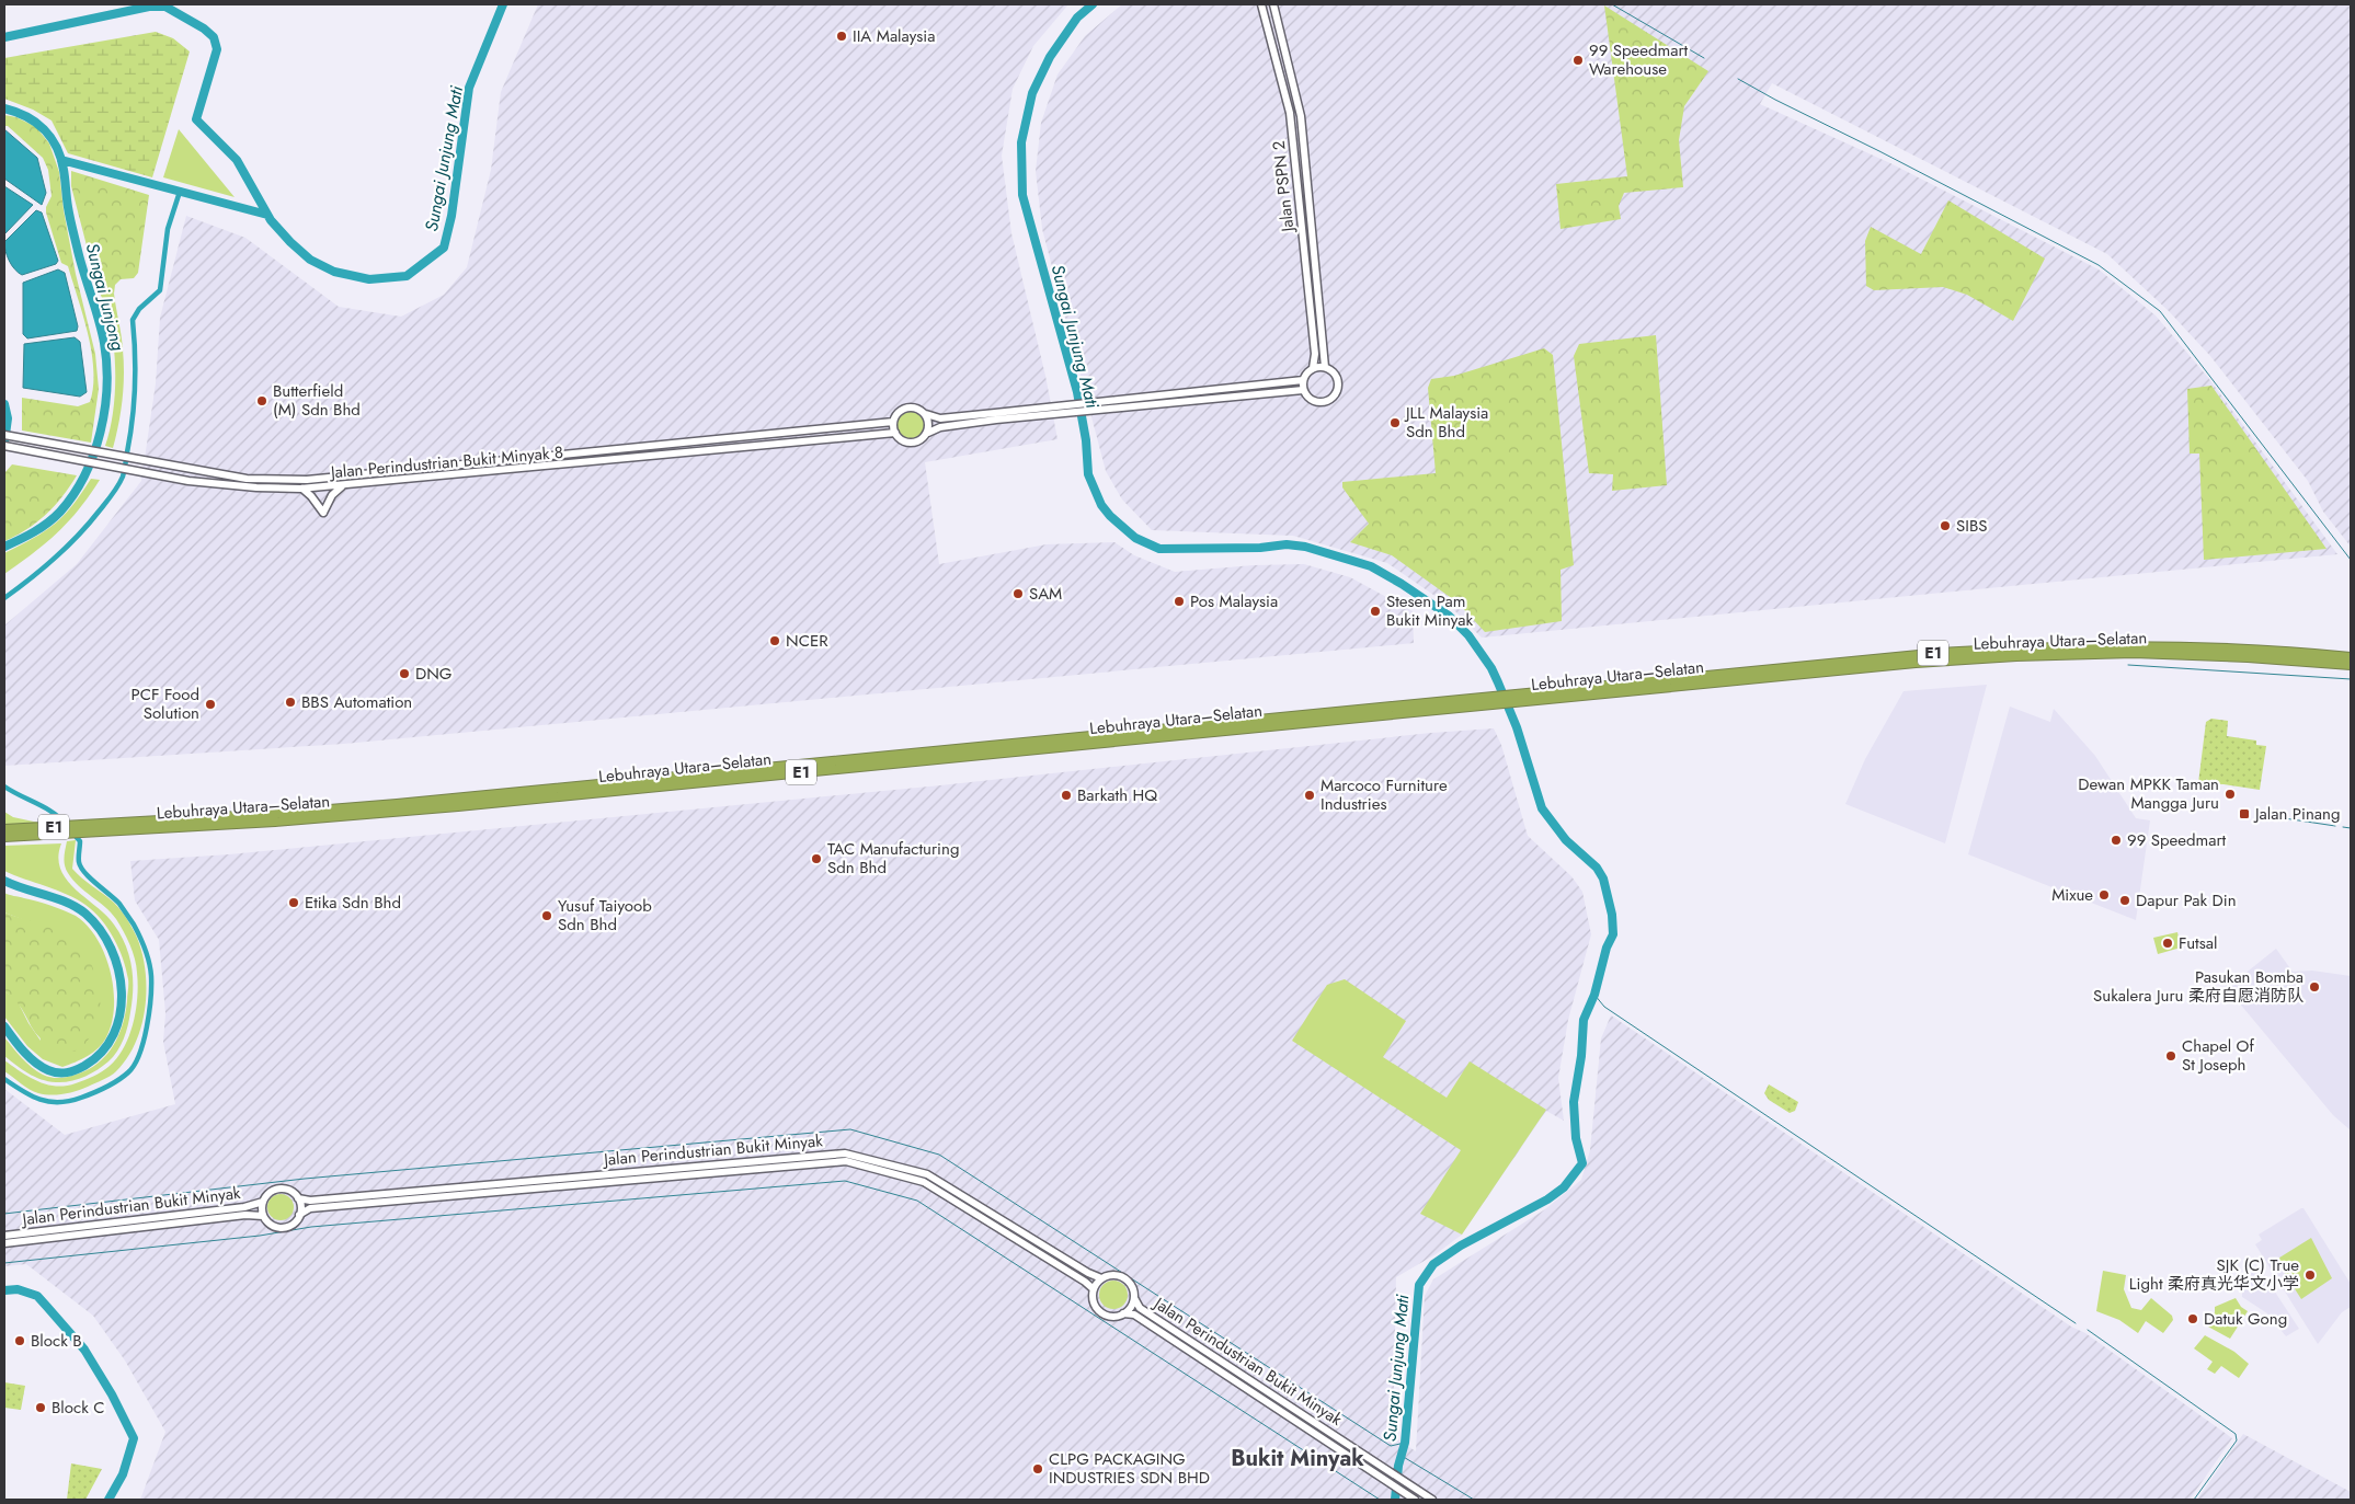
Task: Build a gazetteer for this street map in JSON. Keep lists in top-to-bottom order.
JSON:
{
  "streets": {
    "highway": ["Lebuhraya Utara–Selatan", "E1"],
    "street": ["Jalan PSPN 2", "Jalan Perindustrian Bukit Minyak 8", "Jalan Perindustrian Bukit Minyak"]
  },
  "districts": ["Bukit Minyak"],
  "water": ["Sungai Junjung Mati", "Sungai Junjong"],
  "places": {
    "other": [
      "IIA Malaysia",
      "99 Speedmart Warehouse",
      "Butterfield (M) Sdn Bhd",
      "JLL Malaysia Sdn Bhd",
      "SIBS",
      "SAM",
      "Pos Malaysia",
      "Stesen Pam Bukit Minyak",
      "NCER",
      "DNG",
      "BBS Automation",
      "PCF Food Solution",
      "Dewan MPKK Taman Mangga Juru",
      "Barkath HQ",
      "Marcoco Furniture Industries",
      "99 Speedmart",
      "TAC Manufacturing Sdn Bhd",
      "Mixue",
      "Dapur Pak Din",
      "Etika Sdn Bhd",
      "Yusuf Taiyoob Sdn Bhd",
      "Futsal",
      "Pasukan Bomba Sukalera Juru 柔府自愿消防队",
      "Chapel Of St Joseph",
      "SJK (C) True Light 柔府真光华文小学",
      "Datuk Gong",
      "Block B",
      "Block C",
      "CLPG PACKAGING INDUSTRIES SDN BHD"
    ],
    "transit": ["Jalan Pinang"]
  }
}
